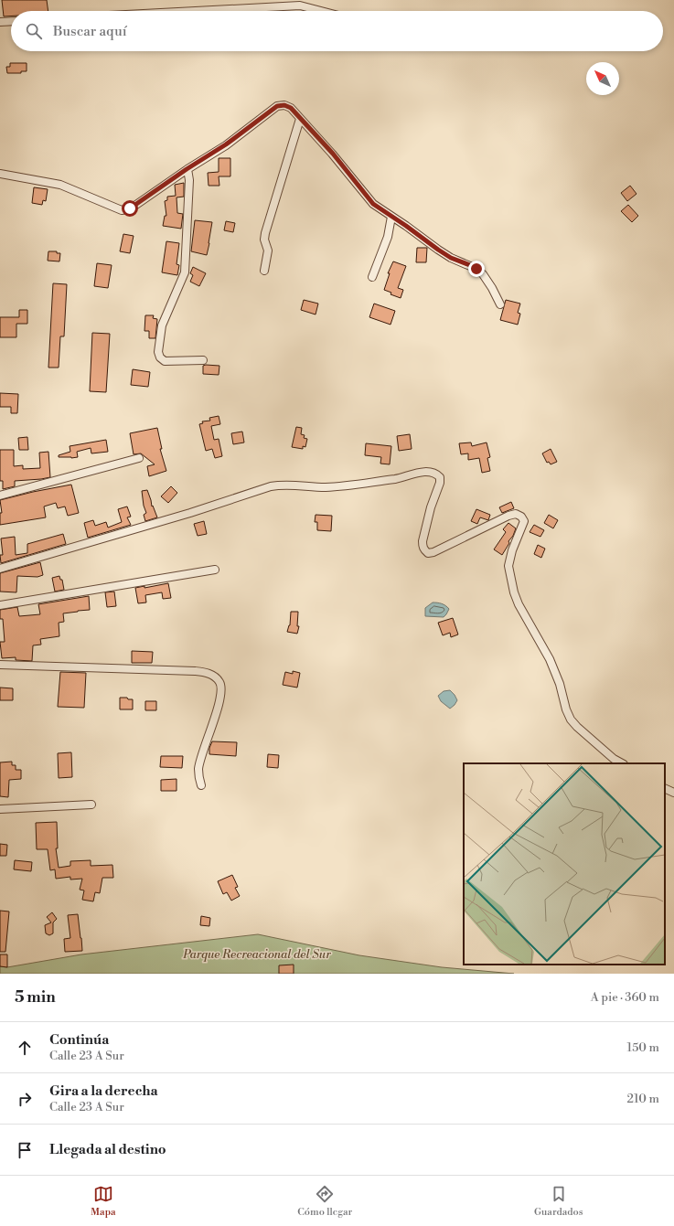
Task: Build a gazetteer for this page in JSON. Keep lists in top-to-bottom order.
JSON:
{
  "parks": ["Parque Recreacional del Sur"],
  "north": "top left",
  "page": {
    "search": "Buscar aquí",
    "heading": ["5 min", "A pie · 360 m"],
    "list": [
      ["Continúa", "Calle 23 A Sur", "150 m"],
      ["Gira a la derecha", "Calle 23 A Sur", "210 m"],
      "Llegada al destino"
    ],
    "nav": ["Mapa", "Cómo llegar", "Guardados"]
  }
}
